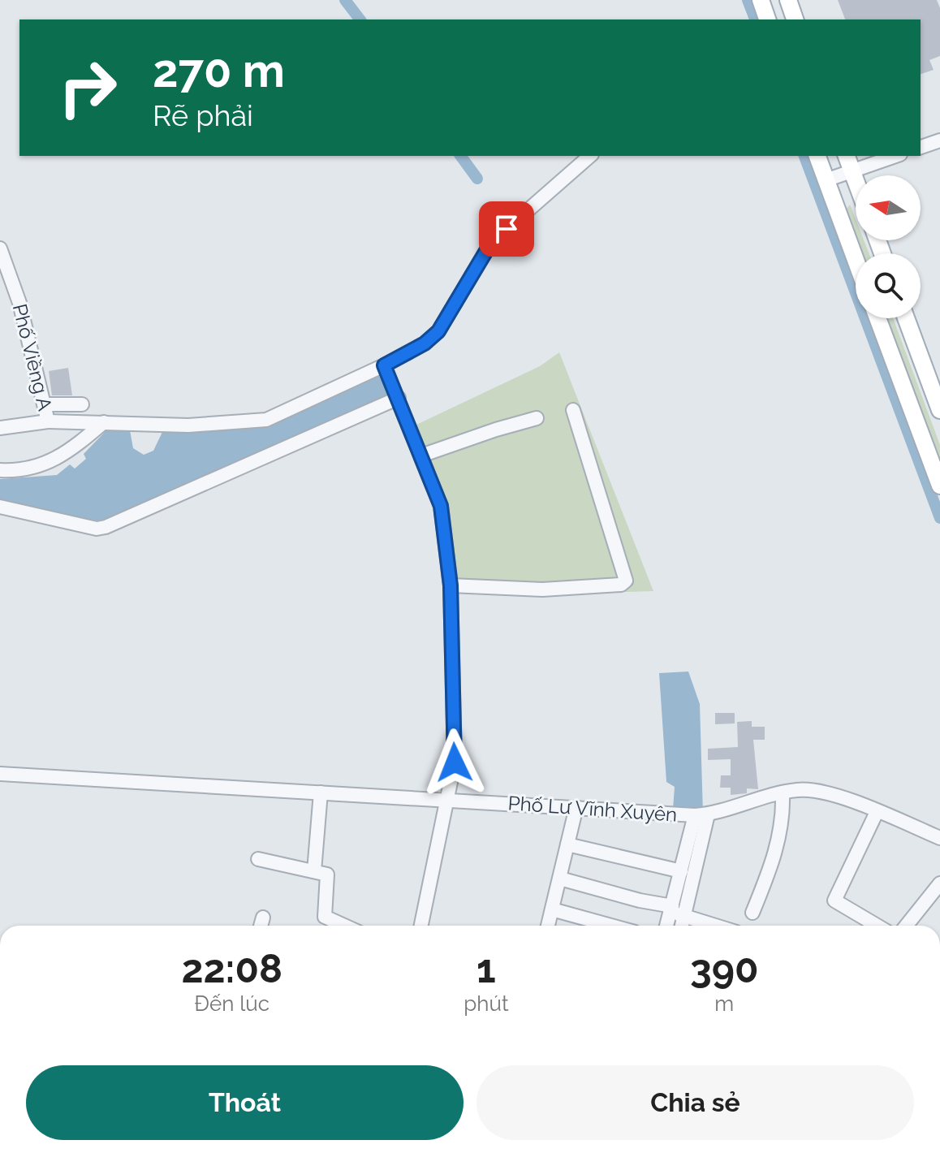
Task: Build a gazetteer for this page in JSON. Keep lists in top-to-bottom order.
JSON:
{
  "streets": {
    "street": ["Phố Viềng A", "Phố Lư Vĩnh Xuyên"]
  },
  "north": "left",
  "page": {
    "turn": ["270 m", "Rẽ phải"],
    "eta": [
      "22:08",
      "Đến lúc",
      "1",
      "phút",
      "390",
      "m"
    ],
    "buttons": ["Thoát", "Chia sẻ"]
  }
}
